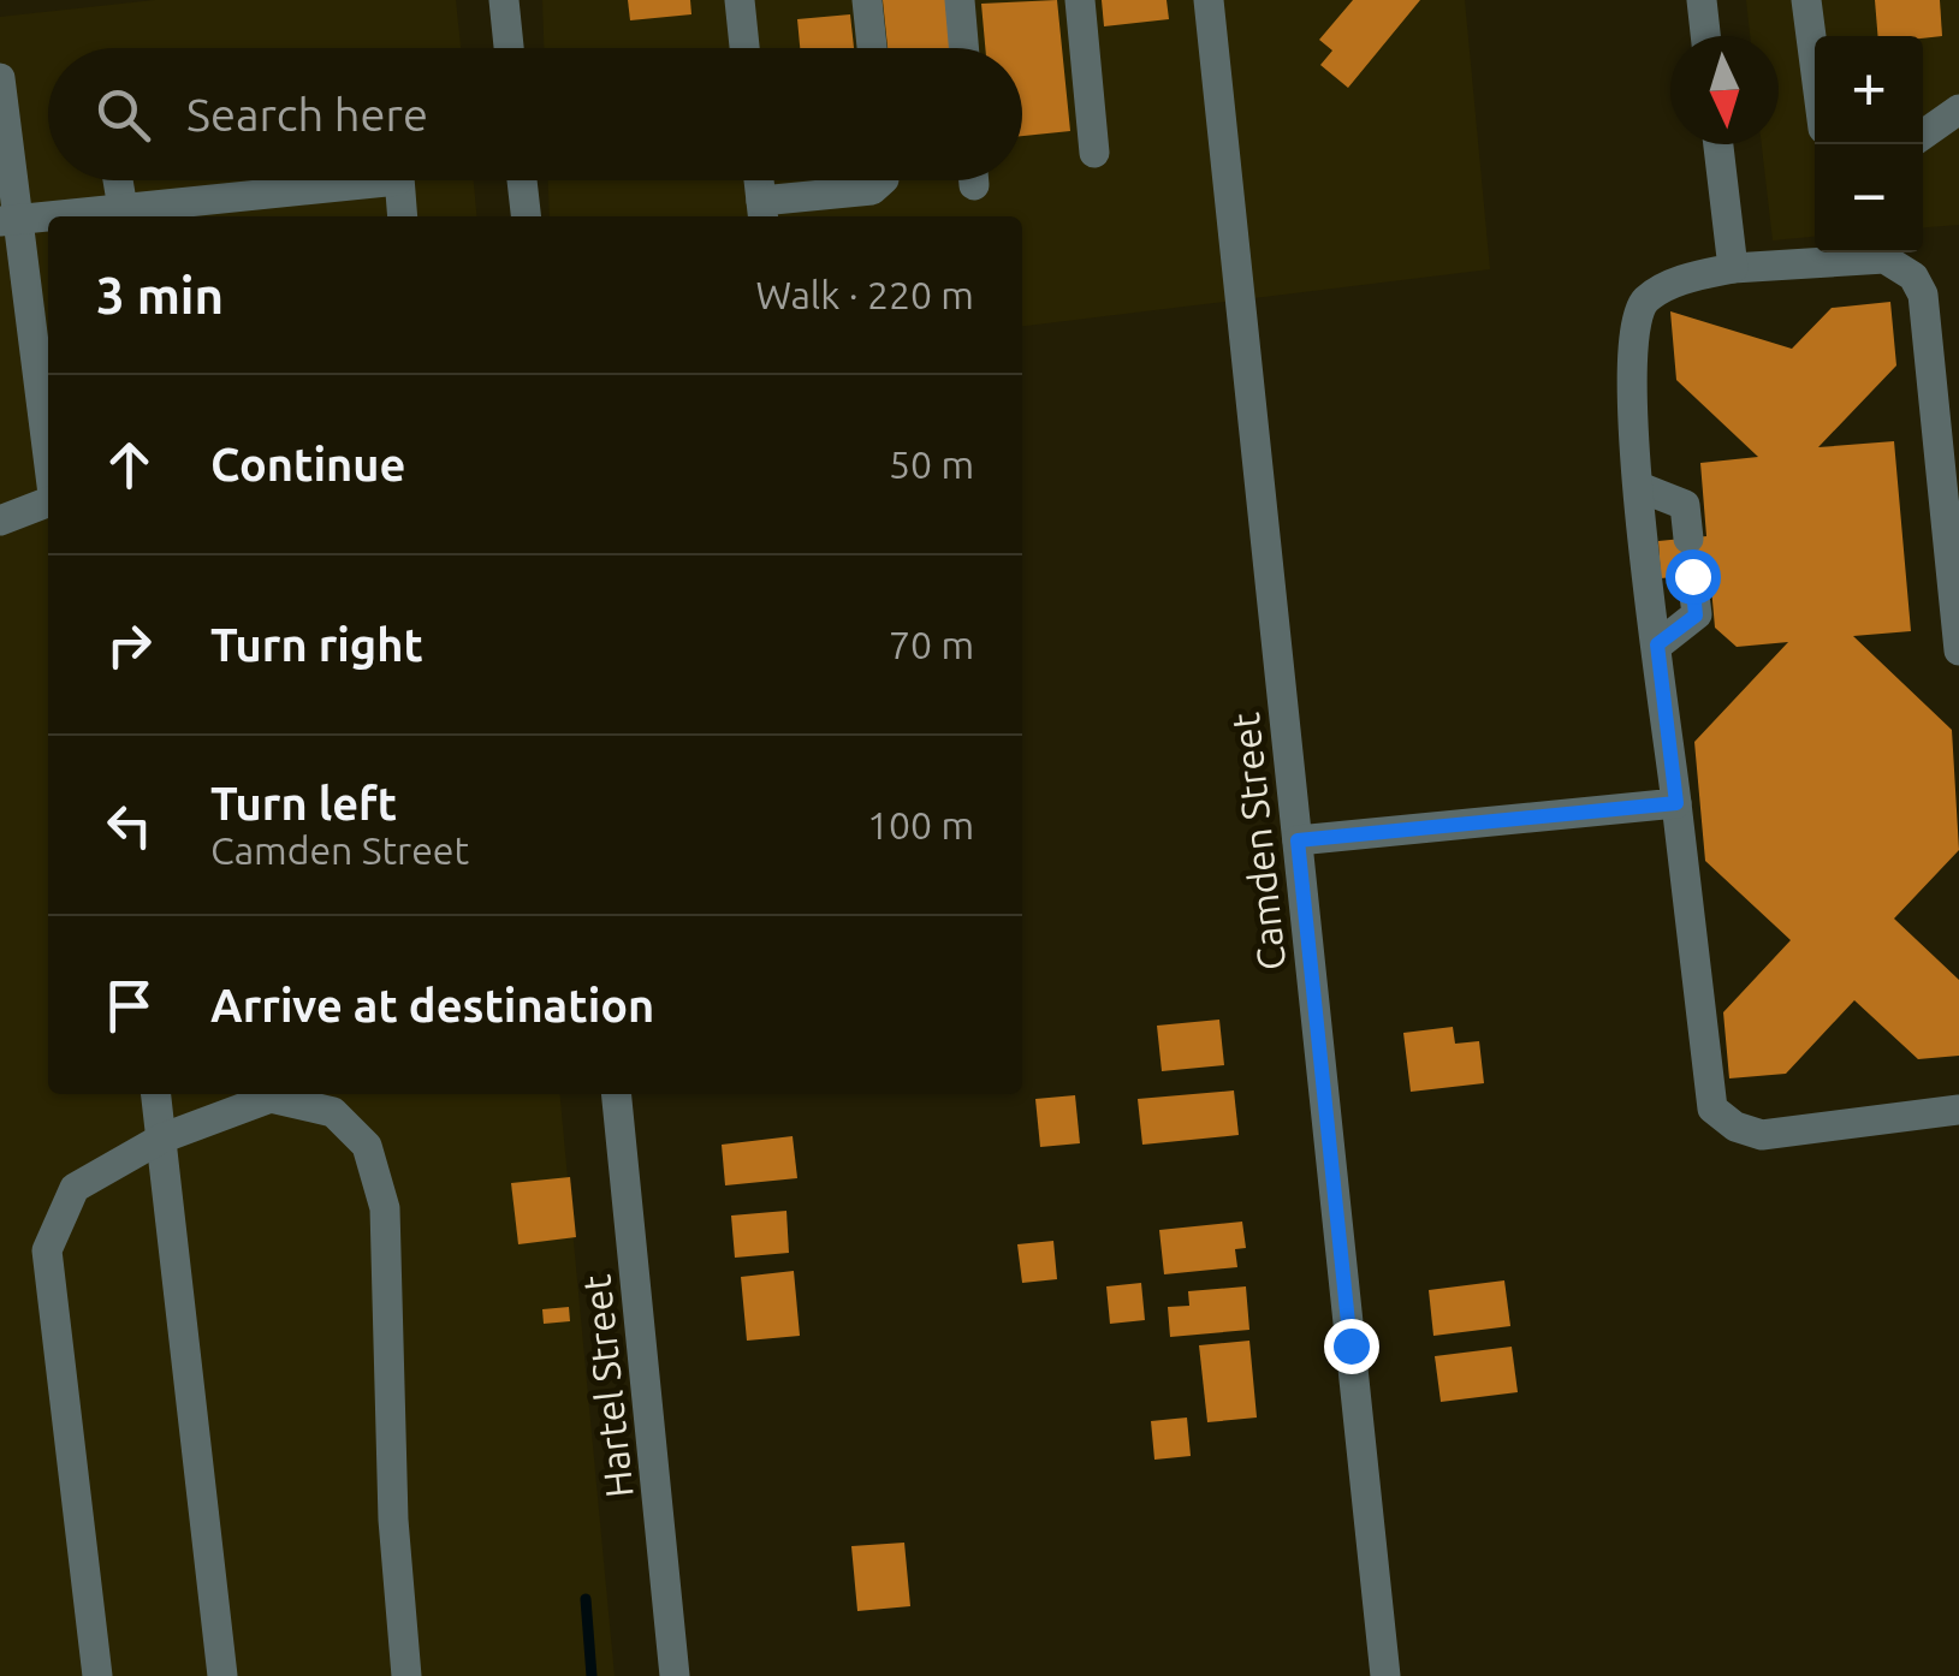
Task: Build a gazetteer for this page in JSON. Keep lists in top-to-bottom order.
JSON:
{
  "streets": {
    "street": ["Camden Street", "Hartel Street"]
  },
  "north": "bottom",
  "page": {
    "map_buttons": ["+", "−"],
    "search": "Search here",
    "heading": ["3 min", "Walk · 220 m"],
    "list": [
      ["Continue", "50 m"],
      ["Turn right", "70 m"],
      ["Turn left", "Camden Street", "100 m"],
      "Arrive at destination"
    ]
  }
}
